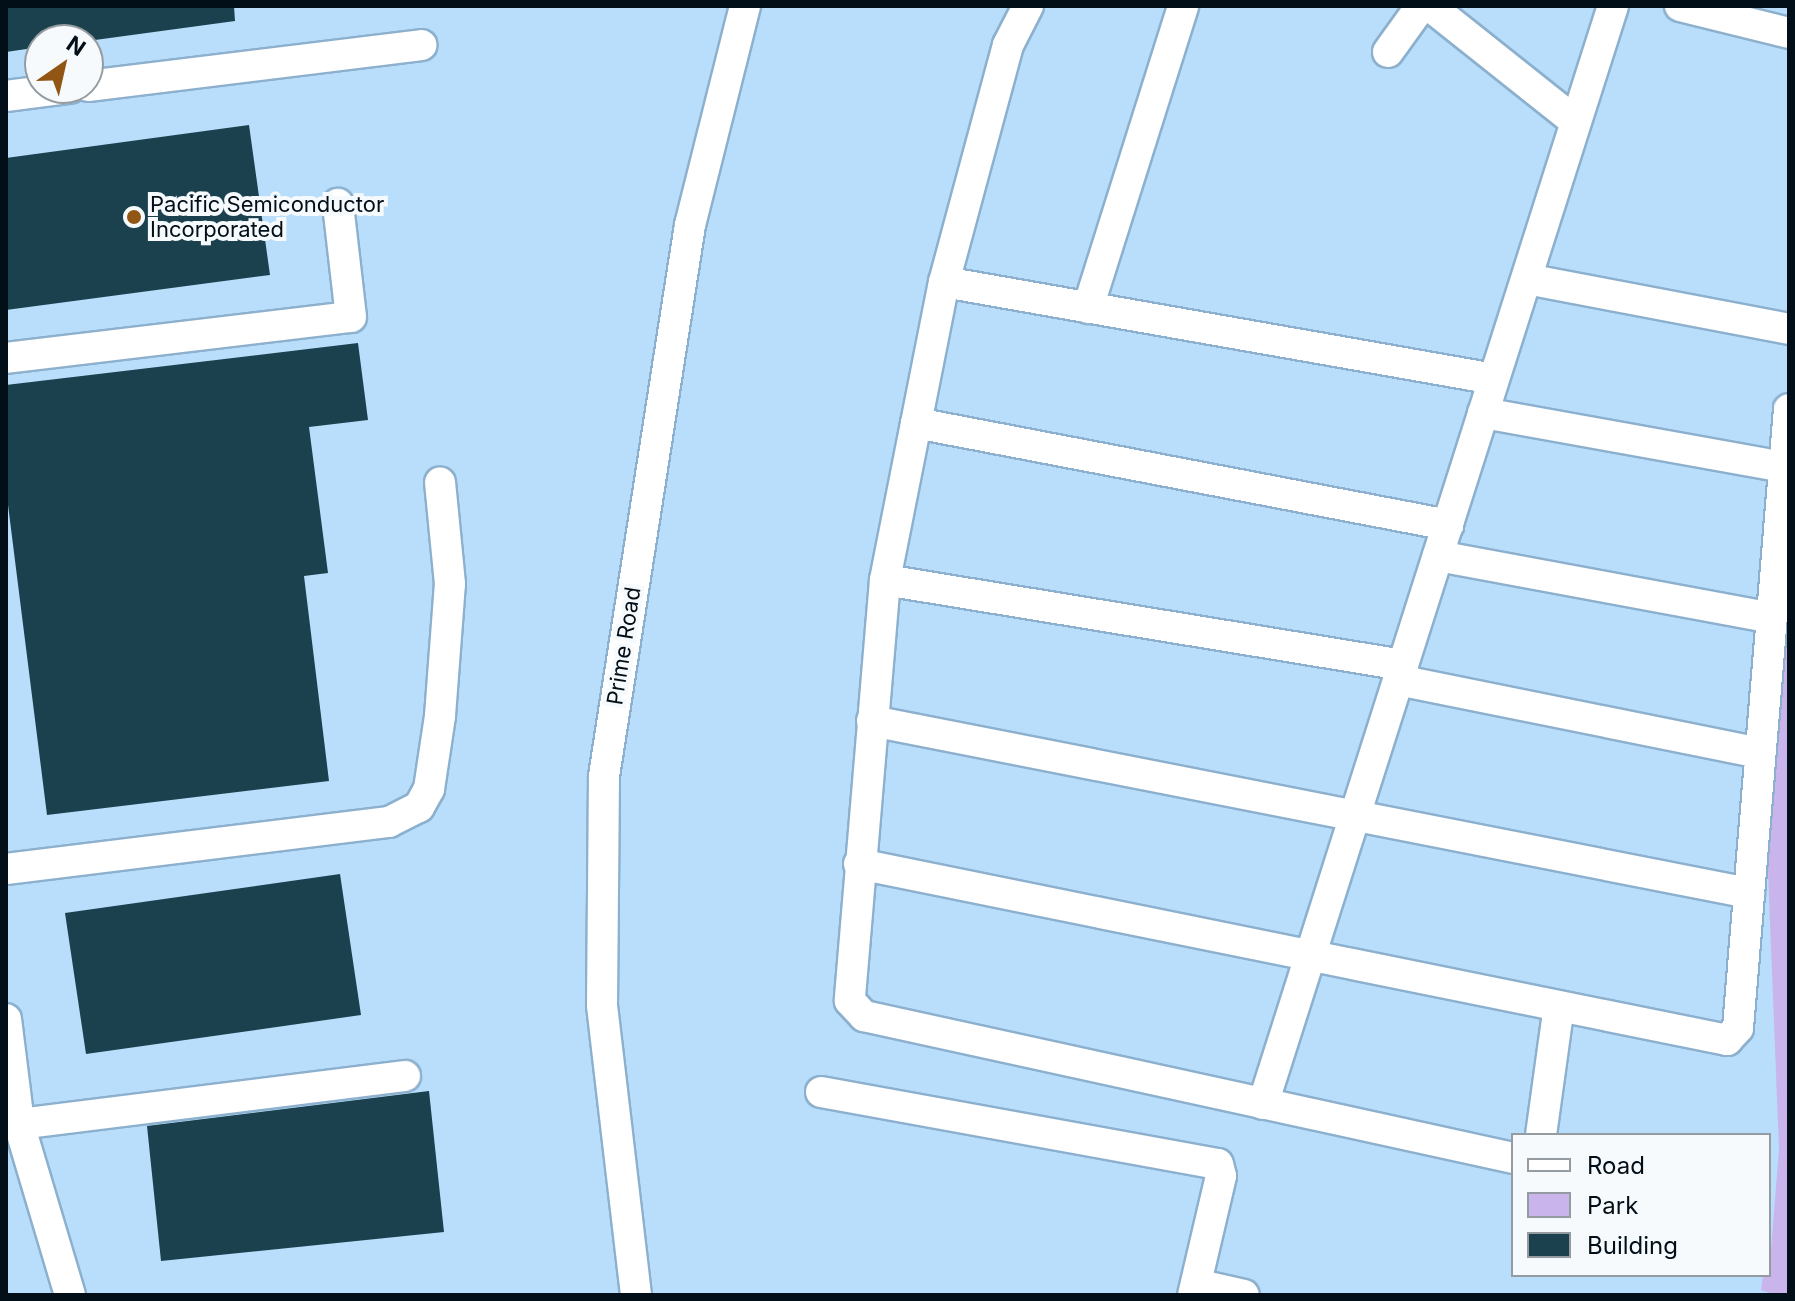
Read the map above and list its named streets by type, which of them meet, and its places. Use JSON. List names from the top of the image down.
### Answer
{
  "streets": {
    "street": ["Prime Road"]
  },
  "places": ["Pacific Semiconductor Incorporated"],
  "legend": ["Road", "Park", "Building"],
  "north": "top right"
}
